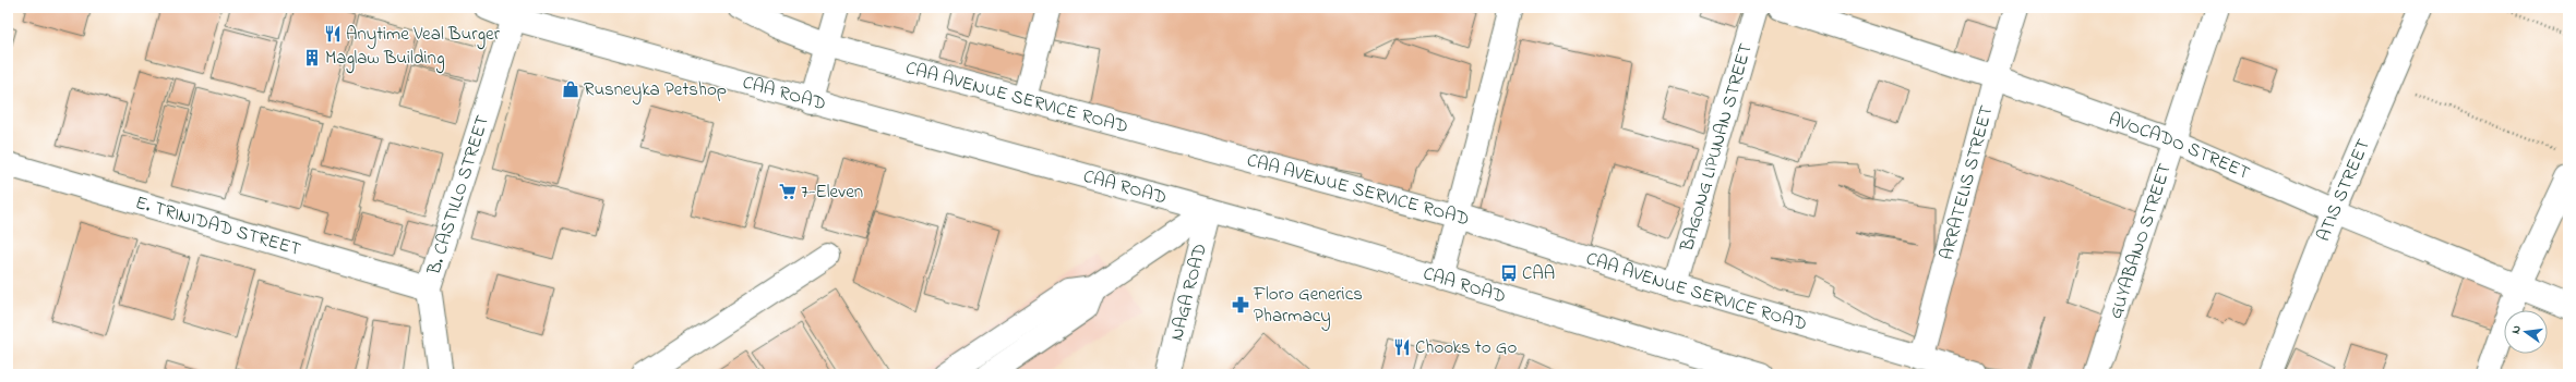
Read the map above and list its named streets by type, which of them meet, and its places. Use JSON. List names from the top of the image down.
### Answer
{
  "streets": {
    "street": [
      "CAA ROAD",
      "CAA AVENUE SERVICE ROAD",
      "AVOCADO STREET",
      "BAGONG LIPUNAN STREET",
      "ARRATELIS STREET",
      "ATIS STREET",
      "B. CASTILLO STREET",
      "E. TRINIDAD STREET",
      "GUYABANO STREET",
      "NAGA ROAD"
    ]
  },
  "crossings": [
    ["CAA ROAD", "B. CASTILLO STREET"],
    ["CAA ROAD", "NAGA ROAD"],
    ["CAA AVENUE SERVICE ROAD", "BAGONG LIPUNAN STREET"],
    ["CAA AVENUE SERVICE ROAD", "ARRATELIS STREET"],
    ["AVOCADO STREET", "ARRATELIS STREET"],
    ["AVOCADO STREET", "ATIS STREET"],
    ["AVOCADO STREET", "GUYABANO STREET"],
    ["B. CASTILLO STREET", "E. TRINIDAD STREET"]
  ],
  "places": {
    "restaurant": ["Anytime Veal Burger", "Chooks to Go"],
    "building": ["Maglaw Building"],
    "shop": ["Rusneyka Petshop"],
    "supermarket": ["7-Eleven"],
    "bus stop": ["CAA"],
    "pharmacy": ["Floro Generics Pharmacy"]
  },
  "north": "left"
}
